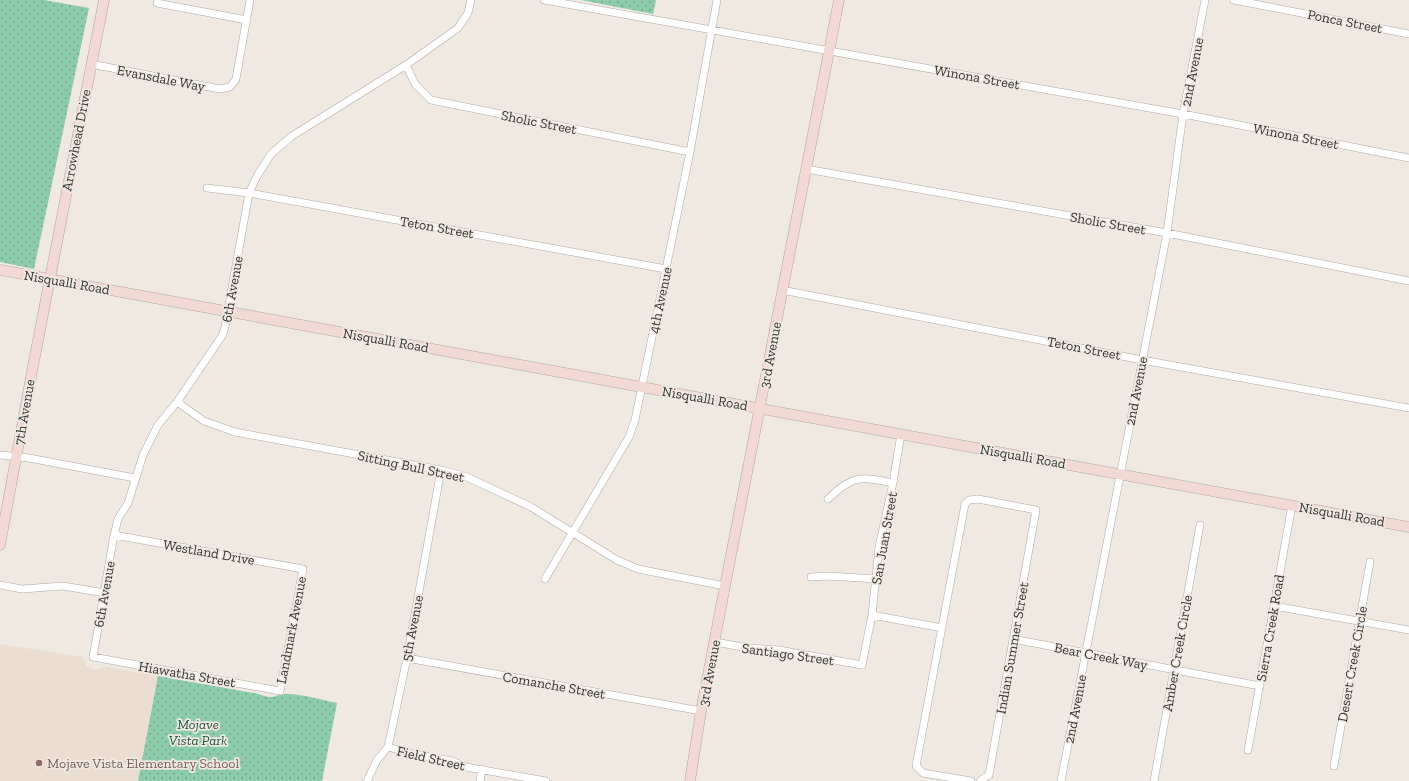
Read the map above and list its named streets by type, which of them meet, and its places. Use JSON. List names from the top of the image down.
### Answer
{
  "streets": {
    "main road": [
      "Arrowhead Drive",
      "Nisqualli Road",
      "3rd Avenue",
      "7th Avenue"
    ],
    "street": [
      "Ponca Street",
      "2nd Avenue",
      "Winona Street",
      "Evansdale Way",
      "Sholic Street",
      "Teton Street",
      "6th Avenue",
      "4th Avenue",
      "Sitting Bull Street",
      "San Juan Street",
      "Westland Drive",
      "5th Avenue",
      "Sierra Creek Road",
      "Landmark Avenue",
      "Indian Summer Street",
      "Amber Creek Circle",
      "Santiago Street",
      "Bear Creek Way",
      "Desert Creek Circle",
      "Hiawatha Street",
      "Comanche Street",
      "Field Street"
    ]
  },
  "crossings": [
    ["2nd Avenue", "Winona Street"],
    ["2nd Avenue", "Sholic Street"],
    ["2nd Avenue", "Teton Street"],
    ["2nd Avenue", "Nisqualli Road"],
    ["2nd Avenue", "Bear Creek Way"],
    ["Winona Street", "4th Avenue"],
    ["Winona Street", "3rd Avenue"],
    ["Evansdale Way", "Arrowhead Drive"],
    ["Sholic Street", "6th Avenue"],
    ["Sholic Street", "4th Avenue"],
    ["Sholic Street", "3rd Avenue"],
    ["Arrowhead Drive", "Nisqualli Road"],
    ["Arrowhead Drive", "7th Avenue"],
    ["Teton Street", "6th Avenue"],
    ["Teton Street", "4th Avenue"],
    ["Teton Street", "3rd Avenue"],
    ["Nisqualli Road", "6th Avenue"],
    ["Nisqualli Road", "4th Avenue"],
    ["Nisqualli Road", "3rd Avenue"],
    ["Nisqualli Road", "7th Avenue"],
    ["Nisqualli Road", "San Juan Street"],
    ["Nisqualli Road", "Sierra Creek Road"],
    ["6th Avenue", "Sitting Bull Street"],
    ["6th Avenue", "Westland Drive"],
    ["6th Avenue", "Hiawatha Street"],
    ["4th Avenue", "Sitting Bull Street"],
    ["3rd Avenue", "Sitting Bull Street"],
    ["3rd Avenue", "Santiago Street"],
    ["3rd Avenue", "Comanche Street"],
    ["Sitting Bull Street", "5th Avenue"],
    ["San Juan Street", "Santiago Street"],
    ["Westland Drive", "Landmark Avenue"],
    ["5th Avenue", "Comanche Street"],
    ["5th Avenue", "Field Street"],
    ["Sierra Creek Road", "Bear Creek Way"],
    ["Landmark Avenue", "Hiawatha Street"],
    ["Indian Summer Street", "Bear Creek Way"],
    ["Amber Creek Circle", "Bear Creek Way"]
  ],
  "parks": ["Mojave Vista Park"],
  "places": ["Mojave Vista Elementary School"]
}
